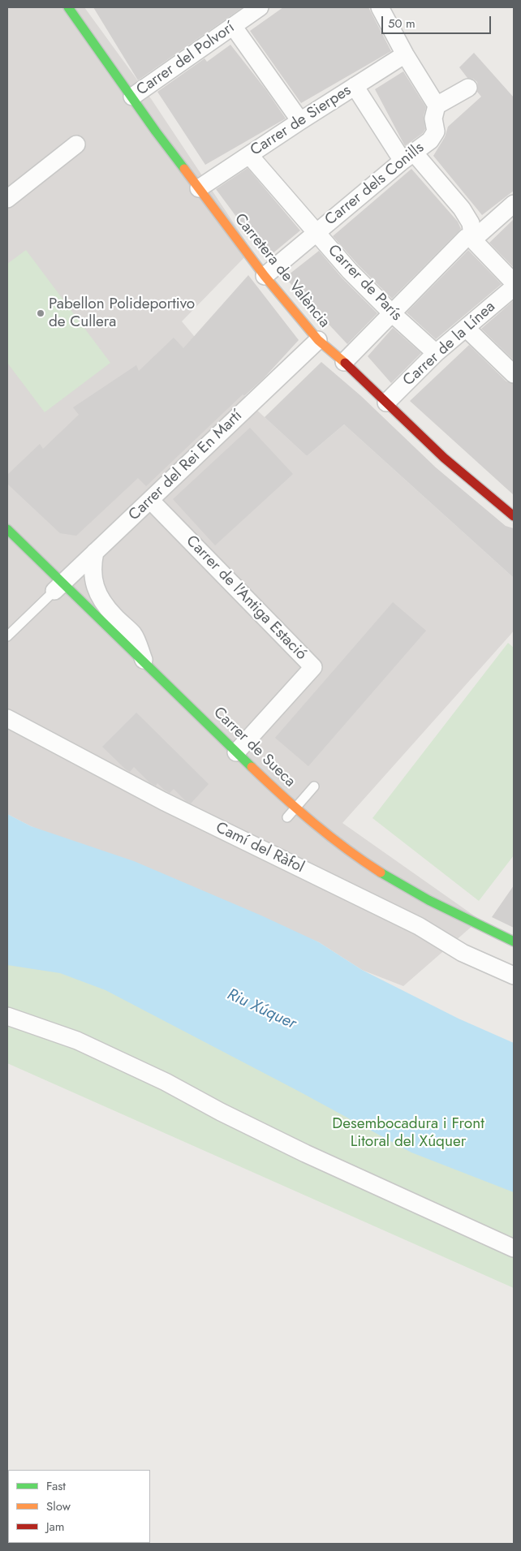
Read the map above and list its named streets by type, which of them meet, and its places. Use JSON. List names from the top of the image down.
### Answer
{
  "streets": {
    "street": [
      "Carrer del Polvorí",
      "Carrer de Sierpes",
      "Carrer dels Conills",
      "Carretera de València",
      "Carrer de París",
      "Carrer de la Línea",
      "Carrer del Rei En Martí",
      "Carrer de l'Antiga Estació",
      "Carrer de Sueca",
      "Camí del Ràfol"
    ]
  },
  "crossings": [
    ["Carrer del Polvorí", "Carretera de València"],
    ["Carrer de Sierpes", "Carretera de València"],
    ["Carrer de Sierpes", "Carrer de París"],
    ["Carrer dels Conills", "Carretera de València"],
    ["Carrer dels Conills", "Carrer de París"],
    ["Carretera de València", "Carrer de la Línea"],
    ["Carretera de València", "Carrer del Rei En Martí"],
    ["Carrer de París", "Carrer de la Línea"],
    ["Carrer del Rei En Martí", "Carrer de l'Antiga Estació"],
    ["Carrer del Rei En Martí", "Carrer de Sueca"],
    ["Carrer de l'Antiga Estació", "Carrer de Sueca"]
  ],
  "water": ["Riu Xúquer"],
  "parks": ["Desembocadura i Front Litoral del Xúquer"],
  "places": ["Pabellon Polideportivo de Cullera"],
  "legend": ["Fast", "Slow", "Jam"],
  "scale_bar": "50 m"
}
